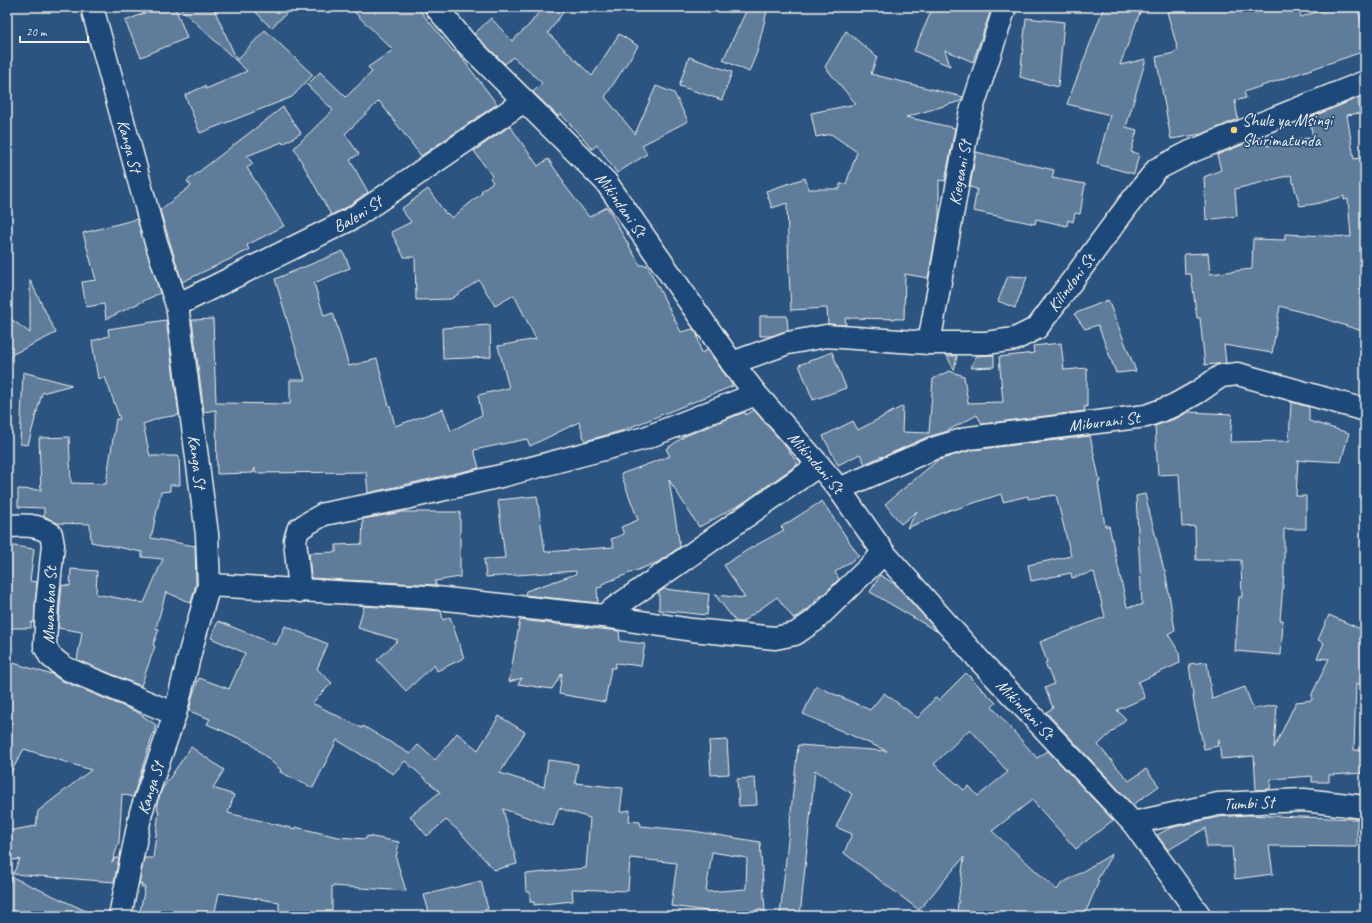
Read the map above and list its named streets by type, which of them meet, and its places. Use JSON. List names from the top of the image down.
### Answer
{
  "streets": {
    "street": [
      "Kanga St",
      "Kiegeani St",
      "Mikindani St",
      "Baleni St",
      "Kilindoni St",
      "Miburani St",
      "Mwambao St",
      "Tumbi St"
    ]
  },
  "crossings": [
    ["Kanga St", "Baleni St"],
    ["Kanga St", "Mwambao St"],
    ["Kiegeani St", "Kilindoni St"],
    ["Mikindani St", "Baleni St"],
    ["Mikindani St", "Kilindoni St"],
    ["Mikindani St", "Miburani St"],
    ["Mikindani St", "Tumbi St"]
  ],
  "places": ["Shule ya Msingi Shirimatunda"],
  "scale_bar": "20 m"
}
